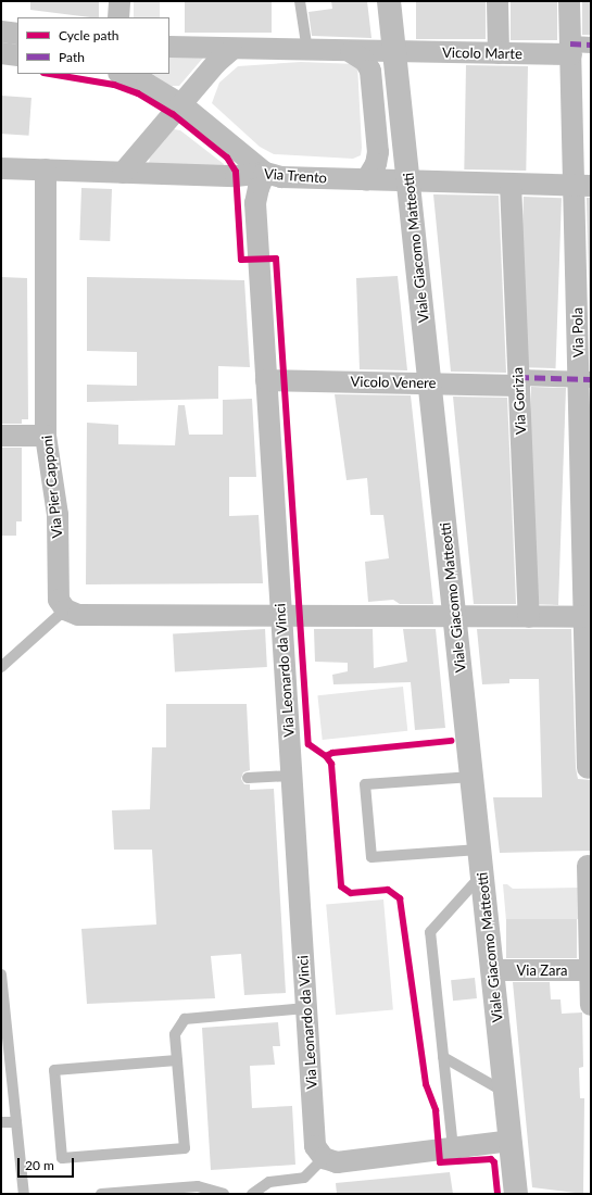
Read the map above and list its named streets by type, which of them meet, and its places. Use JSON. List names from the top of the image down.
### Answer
{
  "streets": {
    "street": [
      "Vicolo Marte",
      "Via Trento",
      "Viale Giacomo Matteotti",
      "Via Pola",
      "Vicolo Venere",
      "Via Gorizia",
      "Via Pier Capponi",
      "Via Leonardo da Vinci",
      "Via Zara"
    ]
  },
  "crossings": [
    ["Vicolo Marte", "Viale Giacomo Matteotti"],
    ["Vicolo Marte", "Via Pola"],
    ["Via Trento", "Viale Giacomo Matteotti"],
    ["Via Trento", "Via Pola"],
    ["Via Trento", "Via Gorizia"],
    ["Via Trento", "Via Pier Capponi"],
    ["Via Trento", "Via Leonardo da Vinci"],
    ["Viale Giacomo Matteotti", "Vicolo Venere"],
    ["Viale Giacomo Matteotti", "Via Zara"],
    ["Via Pola", "Vicolo Venere"],
    ["Vicolo Venere", "Via Gorizia"],
    ["Vicolo Venere", "Via Leonardo da Vinci"]
  ],
  "legend": ["Cycle path", "Path"],
  "scale_bar": "20 m"
}
